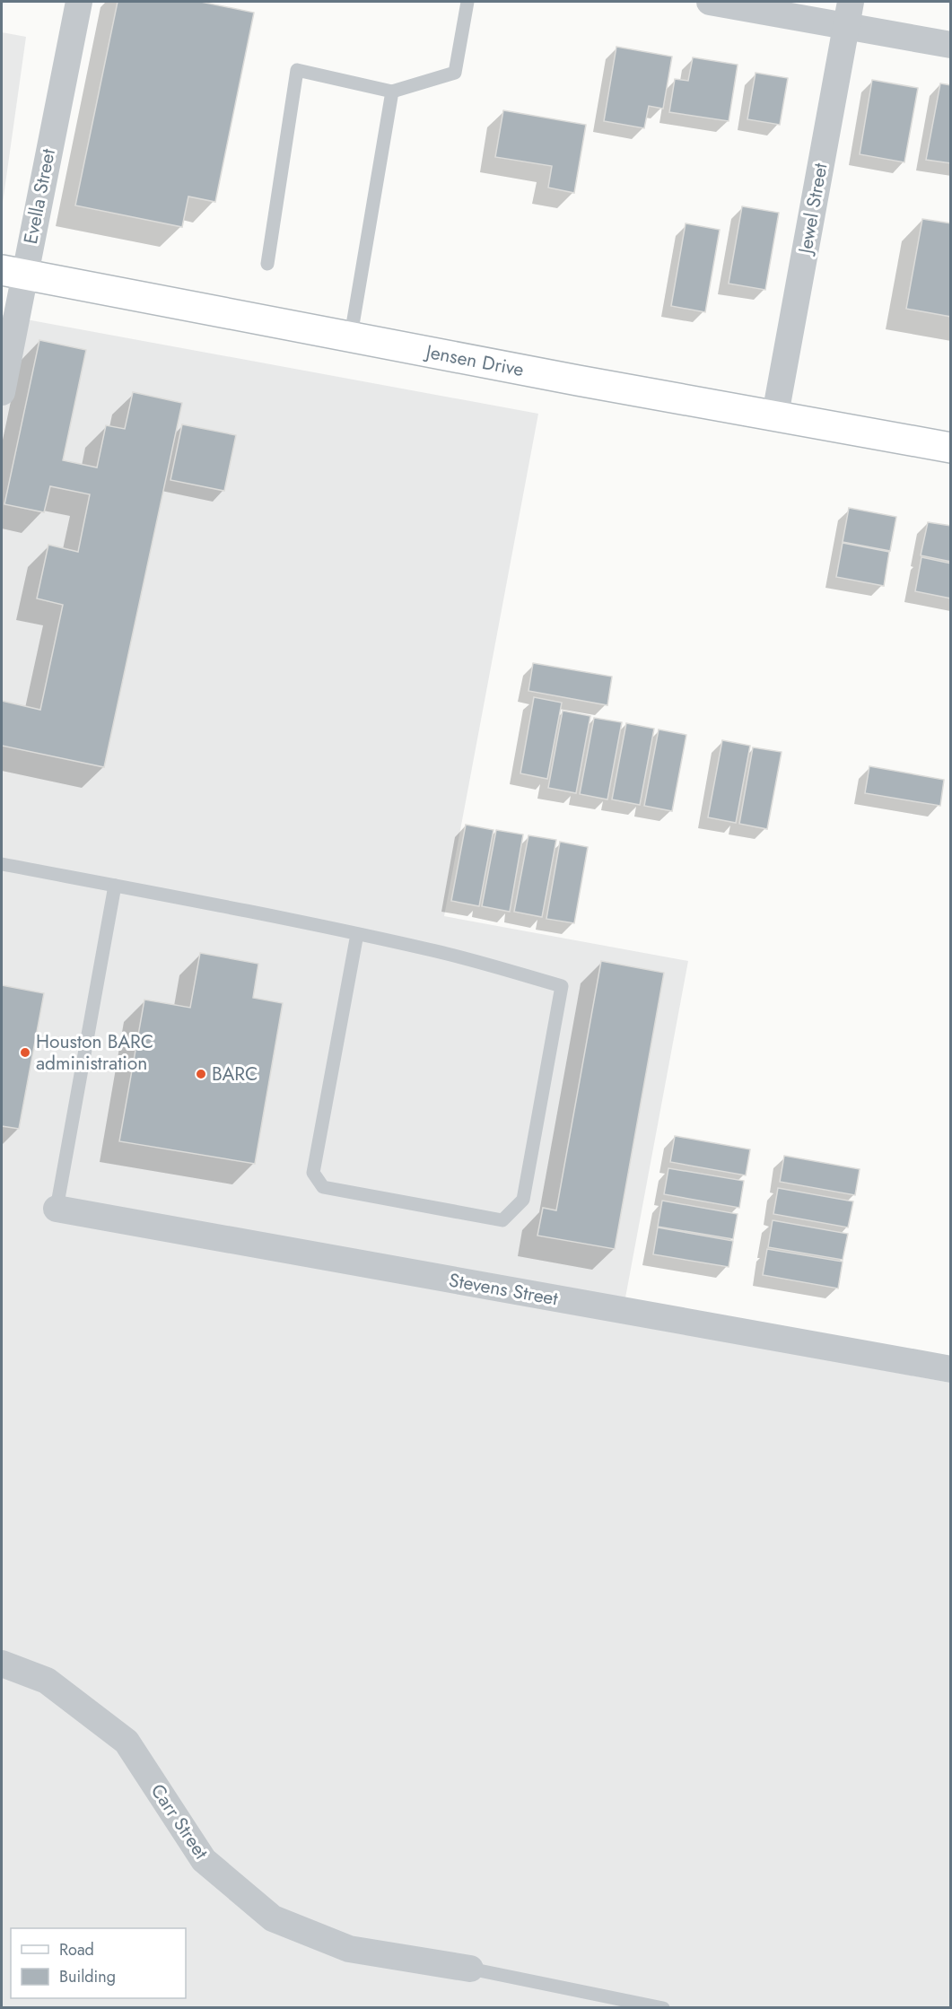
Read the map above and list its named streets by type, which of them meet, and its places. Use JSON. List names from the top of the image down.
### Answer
{
  "streets": {
    "main road": ["Jensen Drive"],
    "street": [
      "Evella Street",
      "Jewel Street",
      "Stevens Street",
      "Carr Street"
    ]
  },
  "crossings": [
    ["Evella Street", "Jensen Drive"],
    ["Jewel Street", "Jensen Drive"]
  ],
  "places": ["Houston BARC administration", "BARC"],
  "legend": ["Road", "Building"]
}
